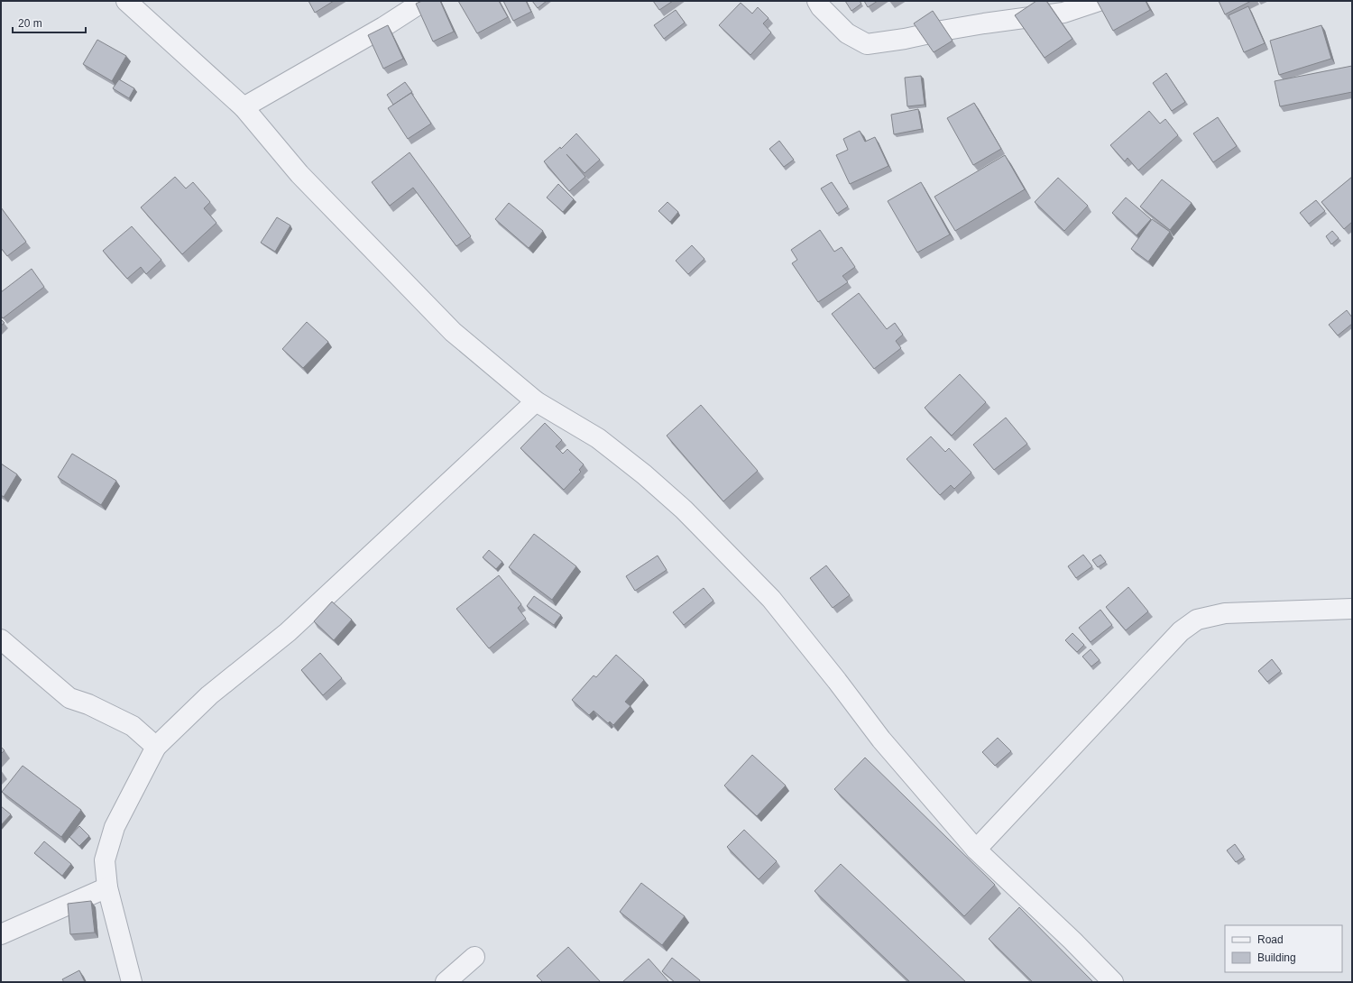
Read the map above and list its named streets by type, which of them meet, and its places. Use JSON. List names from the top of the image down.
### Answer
{
  "legend": ["Road", "Building"],
  "scale_bar": "20 m"
}
